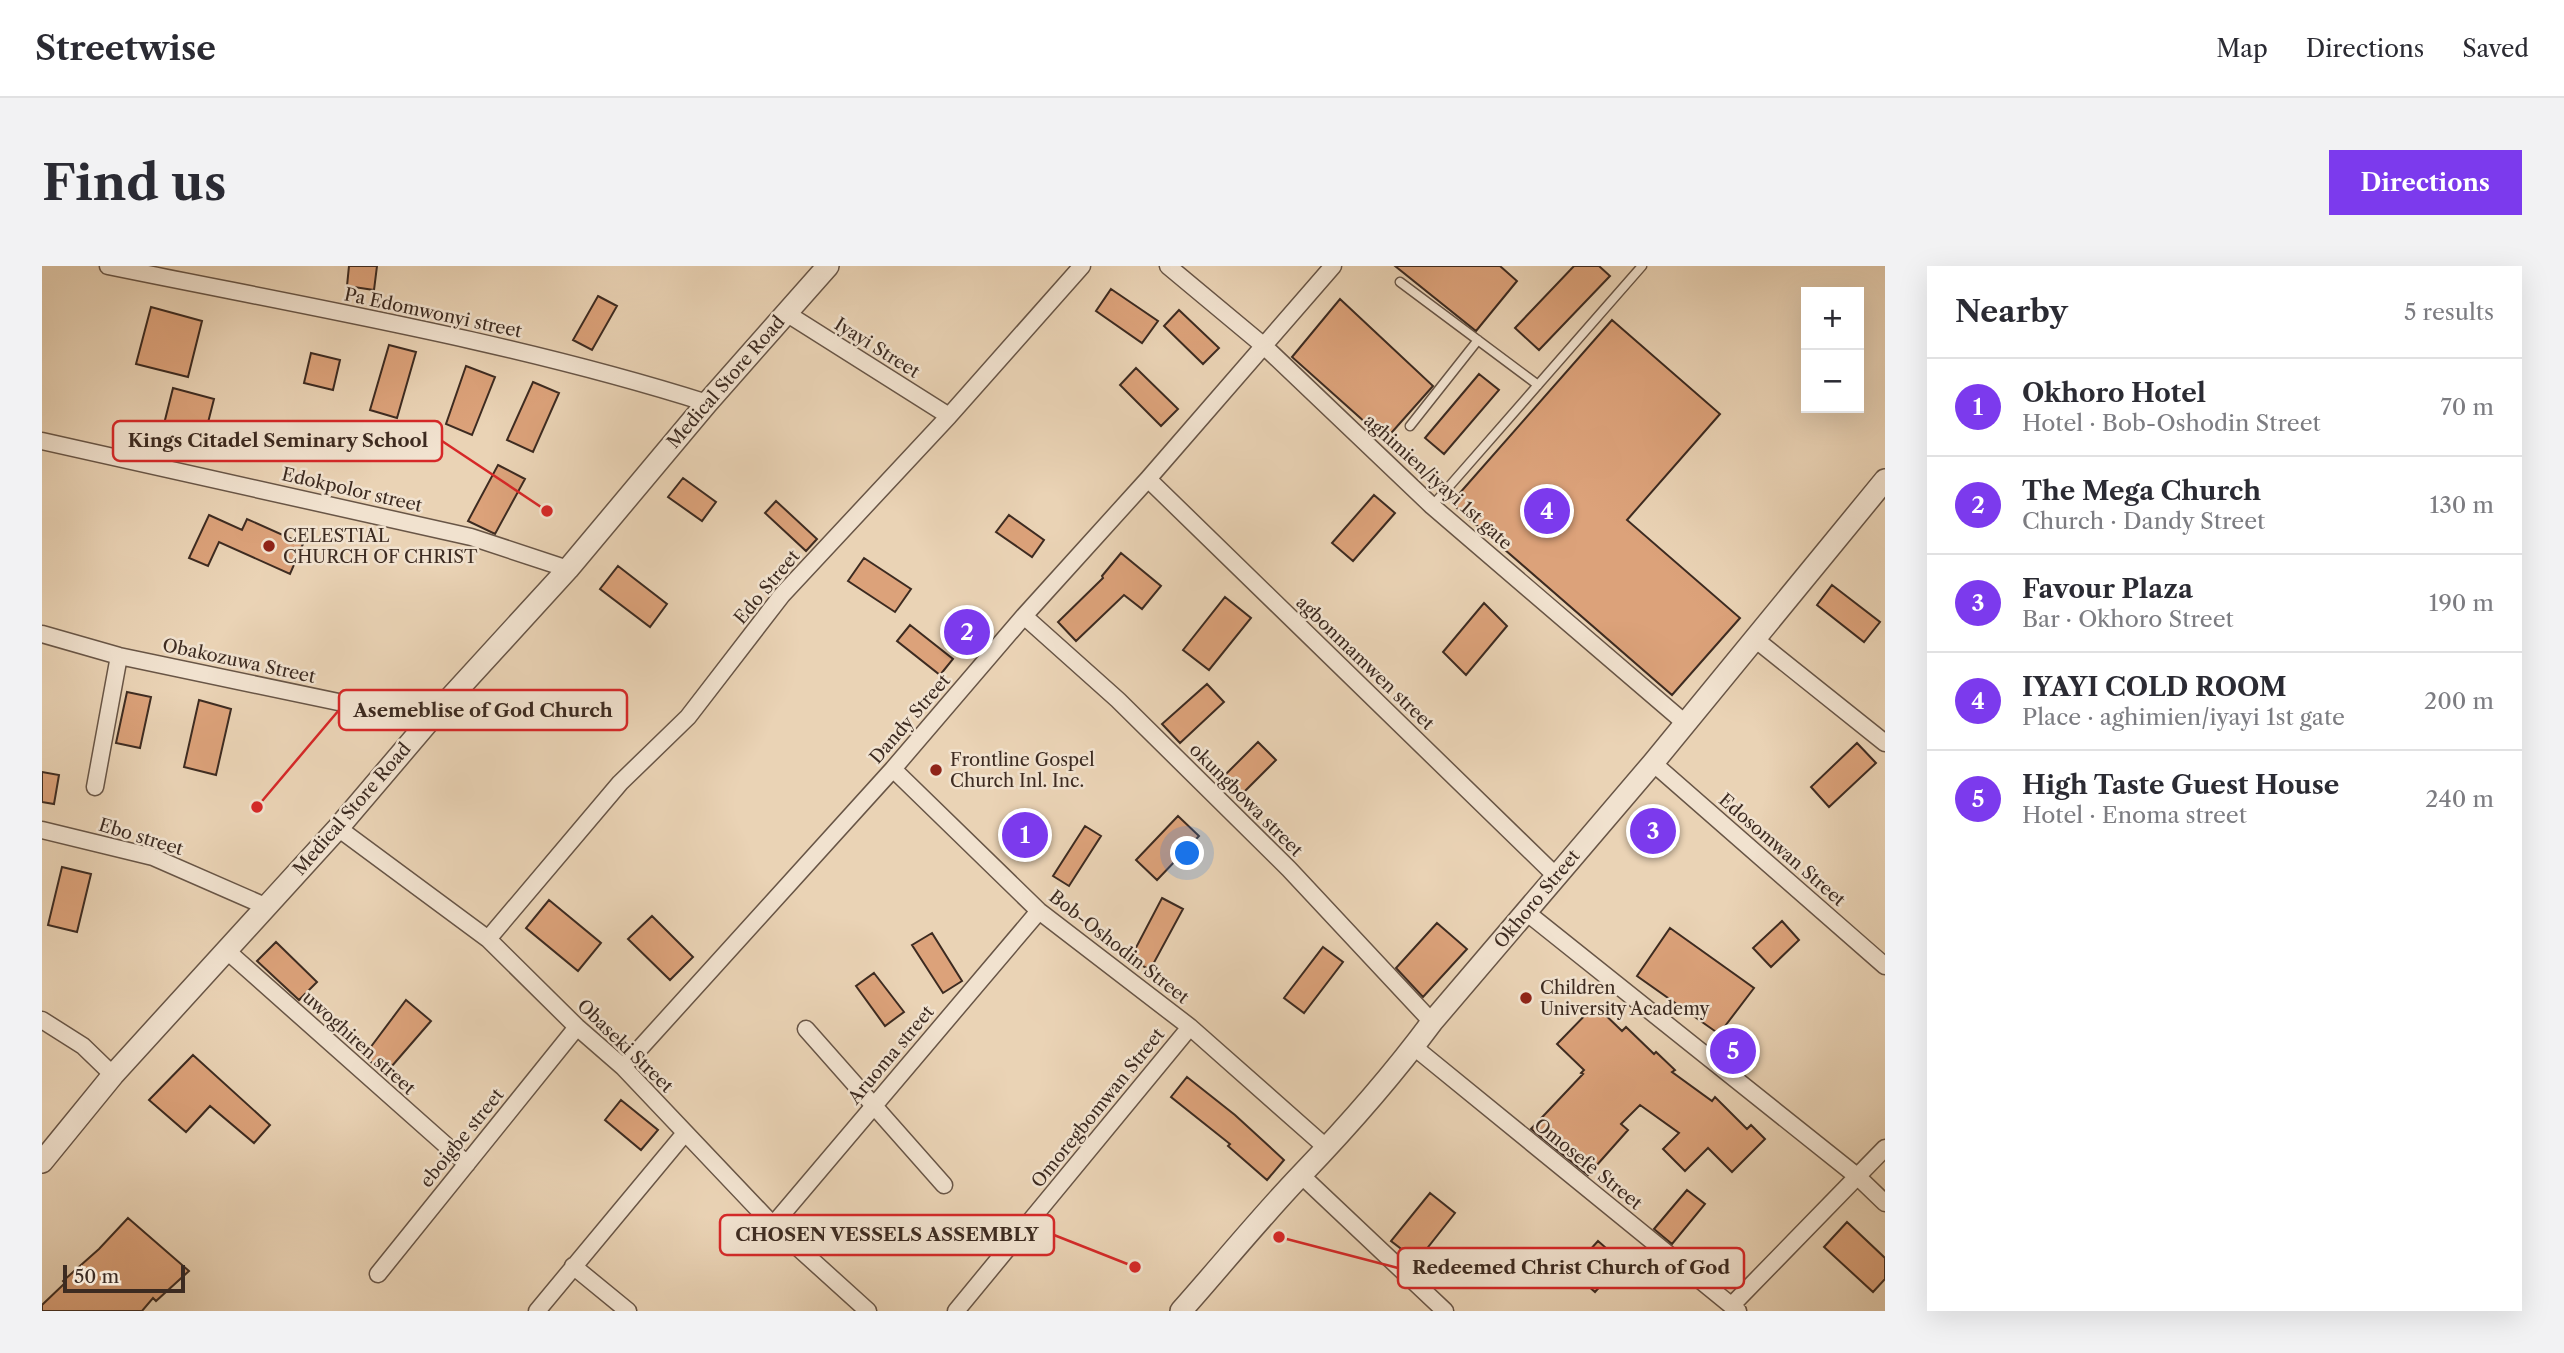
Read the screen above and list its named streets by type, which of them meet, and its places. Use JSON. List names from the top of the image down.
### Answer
{
  "streets": {
    "street": [
      "Pa Edomwonyi street",
      "Iyayi Street",
      "Medical Store Road",
      "aghimien/iyayi 1st gate",
      "Edokpolor street",
      "Edo Street",
      "Obakozuwa Street",
      "agbonmamwen street",
      "Dandy Street",
      "okungbowa street",
      "Ebo street",
      "Edosomwan Street",
      "Okhoro Street",
      "Bob-Oshodin Street",
      "uwoghiren street",
      "Obaseki Street",
      "Aruoma street",
      "Omoregbomwan Street",
      "eboigbe street",
      "Omosefe Street"
    ]
  },
  "crossings": [
    ["Pa Edomwonyi street", "Medical Store Road"],
    ["Iyayi Street", "Medical Store Road"],
    ["Iyayi Street", "Edo Street"],
    ["Medical Store Road", "Edokpolor street"],
    ["Medical Store Road", "Obakozuwa Street"],
    ["Medical Store Road", "Ebo street"],
    ["Medical Store Road", "uwoghiren street"],
    ["Medical Store Road", "Obaseki Street"],
    ["aghimien/iyayi 1st gate", "Dandy Street"],
    ["aghimien/iyayi 1st gate", "Okhoro Street"],
    ["Edo Street", "Obaseki Street"],
    ["agbonmamwen street", "Dandy Street"],
    ["agbonmamwen street", "Okhoro Street"],
    ["Dandy Street", "okungbowa street"],
    ["Dandy Street", "Bob-Oshodin Street"],
    ["Dandy Street", "Obaseki Street"],
    ["okungbowa street", "Okhoro Street"],
    ["Edosomwan Street", "Okhoro Street"],
    ["Okhoro Street", "Bob-Oshodin Street"],
    ["Okhoro Street", "Omosefe Street"],
    ["Bob-Oshodin Street", "Aruoma street"],
    ["Bob-Oshodin Street", "Omoregbomwan Street"],
    ["uwoghiren street", "eboigbe street"],
    ["Obaseki Street", "Aruoma street"],
    ["Obaseki Street", "eboigbe street"]
  ],
  "places": [
    "Kings Citadel Seminary School",
    "CELESTIAL CHURCH OF CHRIST",
    "Frontline Gospel Church Inl. Inc.",
    "Asemeblise of God Church",
    "Children University Academy",
    "Redeemed Christ Church of God",
    "CHOSEN VESSELS ASSEMBLY"
  ],
  "scale_bar": "50 m",
  "page": {
    "header": "Streetwise",
    "nav": ["Map", "Directions", "Saved"],
    "buttons": "Directions",
    "title": "Find us",
    "heading": ["Nearby", "5 results"],
    "map_buttons": ["+", "−"],
    "list": [
      {
        "mark": "1",
        "name": "Okhoro Hotel",
        "note": "Hotel · Bob-Oshodin Street",
        "value": "70 m"
      },
      {
        "mark": "2",
        "name": "The Mega Church",
        "note": "Church · Dandy Street",
        "value": "130 m"
      },
      {
        "mark": "3",
        "name": "Favour Plaza",
        "note": "Bar · Okhoro Street",
        "value": "190 m"
      },
      {
        "mark": "4",
        "name": "IYAYI COLD ROOM",
        "note": "Place · aghimien/iyayi 1st gate",
        "value": "200 m"
      },
      {
        "mark": "5",
        "name": "High Taste Guest House",
        "note": "Hotel · Enoma street",
        "value": "240 m"
      }
    ],
    "pins": [
      "4",
      "2",
      "3",
      "1",
      "5"
    ],
    "scale": "50 m"
  }
}
